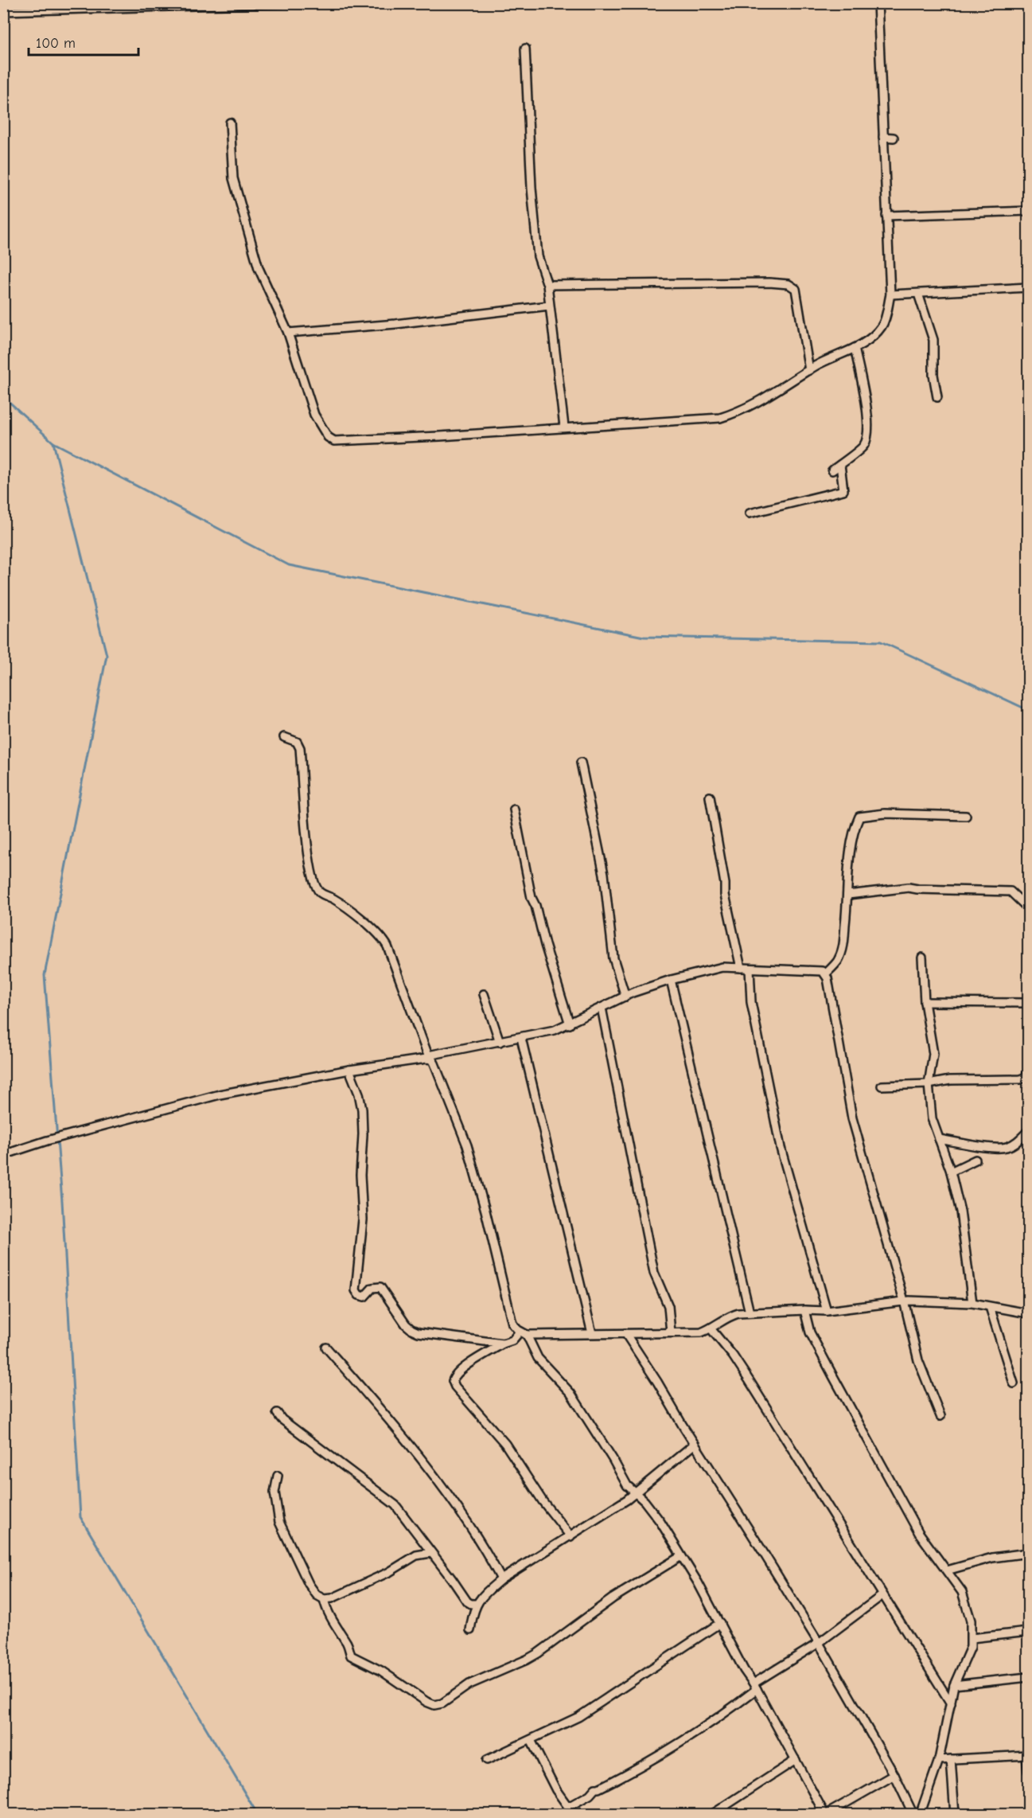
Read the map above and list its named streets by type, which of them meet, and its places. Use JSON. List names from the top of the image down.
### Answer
{
  "scale_bar": "100 m"
}
